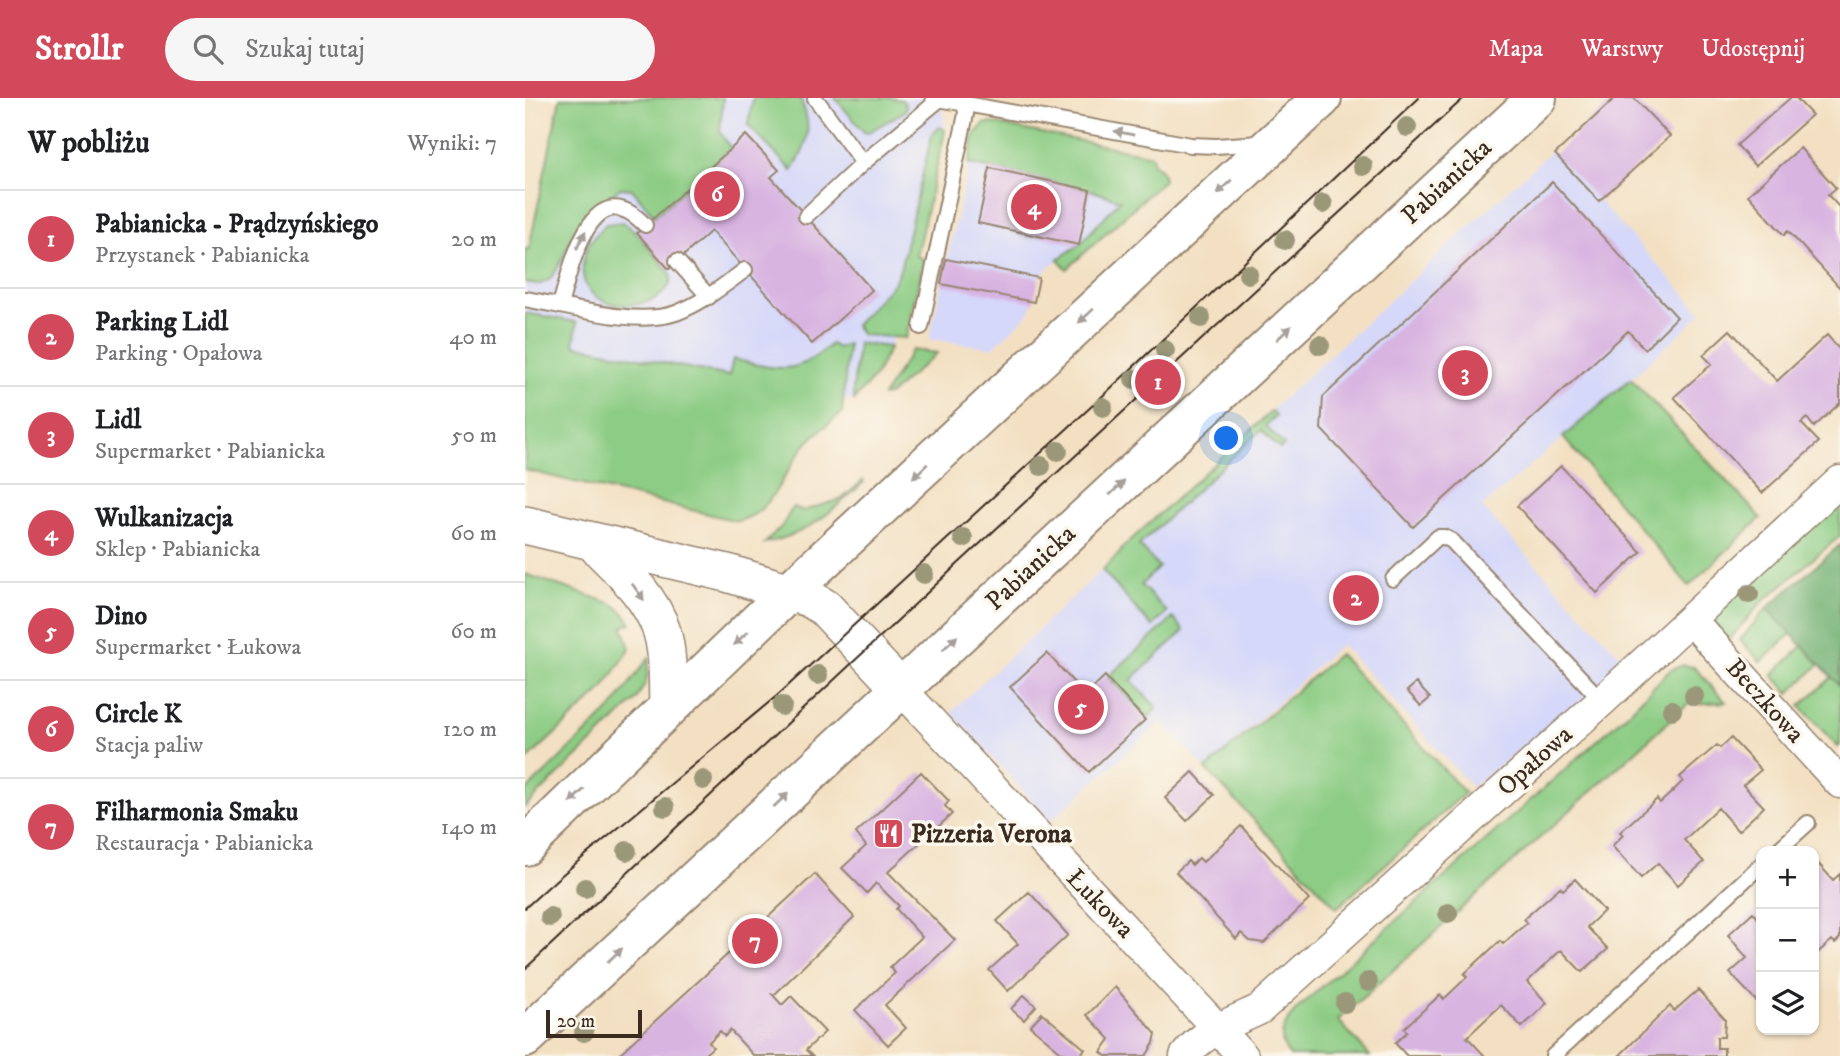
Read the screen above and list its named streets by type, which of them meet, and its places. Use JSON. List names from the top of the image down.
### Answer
{
  "streets": {
    "main road": ["Pabianicka"],
    "street": ["Beczkowa", "Opałowa", "Łukowa"]
  },
  "crossings": [
    ["Pabianicka", "Łukowa"],
    ["Beczkowa", "Opałowa"],
    ["Opałowa", "Łukowa"]
  ],
  "places": {
    "restaurant": ["Pizzeria Verona"]
  },
  "scale_bar": "20 m",
  "page": {
    "header": "Strollr",
    "search": "Szukaj tutaj",
    "nav": ["Mapa", "Warstwy", "Udostępnij"],
    "heading": ["W pobliżu", "Wyniki: 7"],
    "pins": [
      "6",
      "4",
      "3",
      "1",
      "2",
      "5",
      "7"
    ],
    "list": [
      {
        "mark": "1",
        "name": "Pabianicka - Prądzyńskiego",
        "note": "Przystanek · Pabianicka",
        "value": "20 m"
      },
      {
        "mark": "2",
        "name": "Parking Lidl",
        "note": "Parking · Opałowa",
        "value": "40 m"
      },
      {
        "mark": "3",
        "name": "Lidl",
        "note": "Supermarket · Pabianicka",
        "value": "50 m"
      },
      {
        "mark": "4",
        "name": "Wulkanizacja",
        "note": "Sklep · Pabianicka",
        "value": "60 m"
      },
      {
        "mark": "5",
        "name": "Dino",
        "note": "Supermarket · Łukowa",
        "value": "60 m"
      },
      {
        "mark": "6",
        "name": "Circle K",
        "note": "Stacja paliw",
        "value": "120 m"
      },
      {
        "mark": "7",
        "name": "Filharmonia Smaku",
        "note": "Restauracja · Pabianicka",
        "value": "140 m"
      }
    ],
    "map_buttons": ["+", "−"],
    "scale": "20 m"
  }
}
